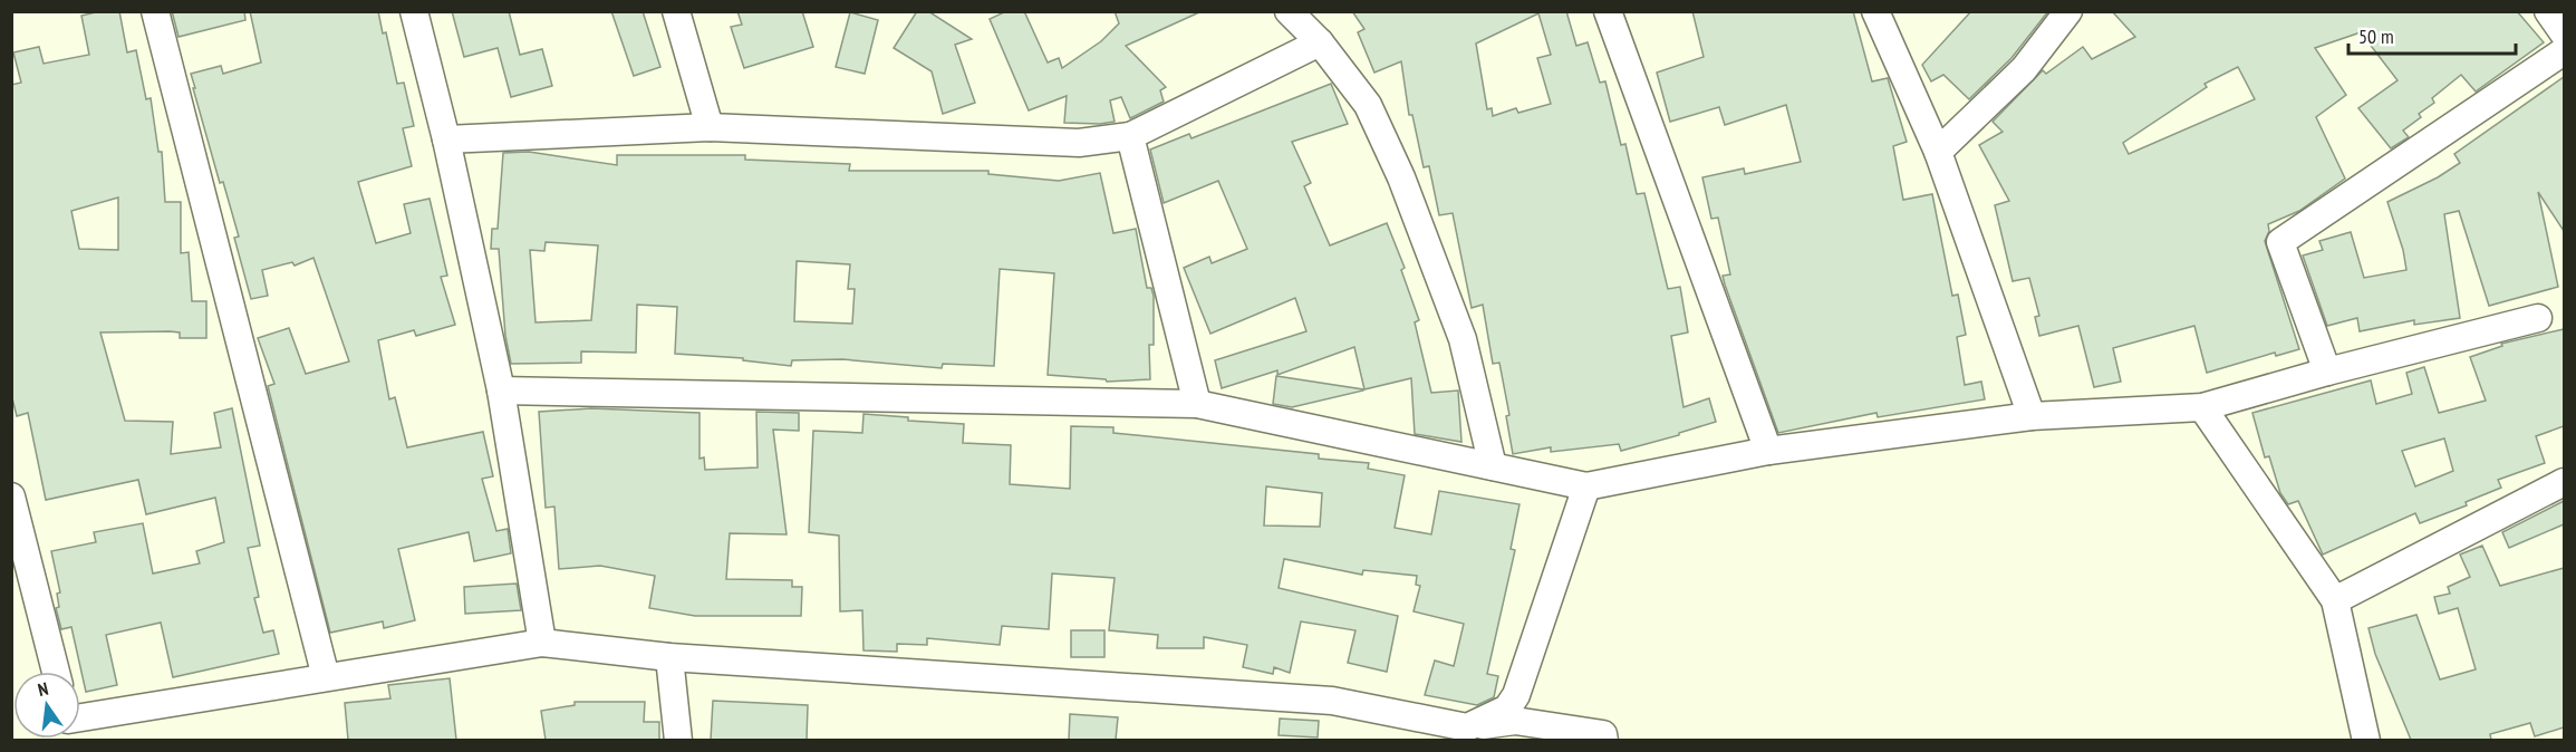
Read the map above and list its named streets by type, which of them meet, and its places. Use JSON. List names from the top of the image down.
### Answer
{
  "scale_bar": "50 m",
  "north": "top"
}
